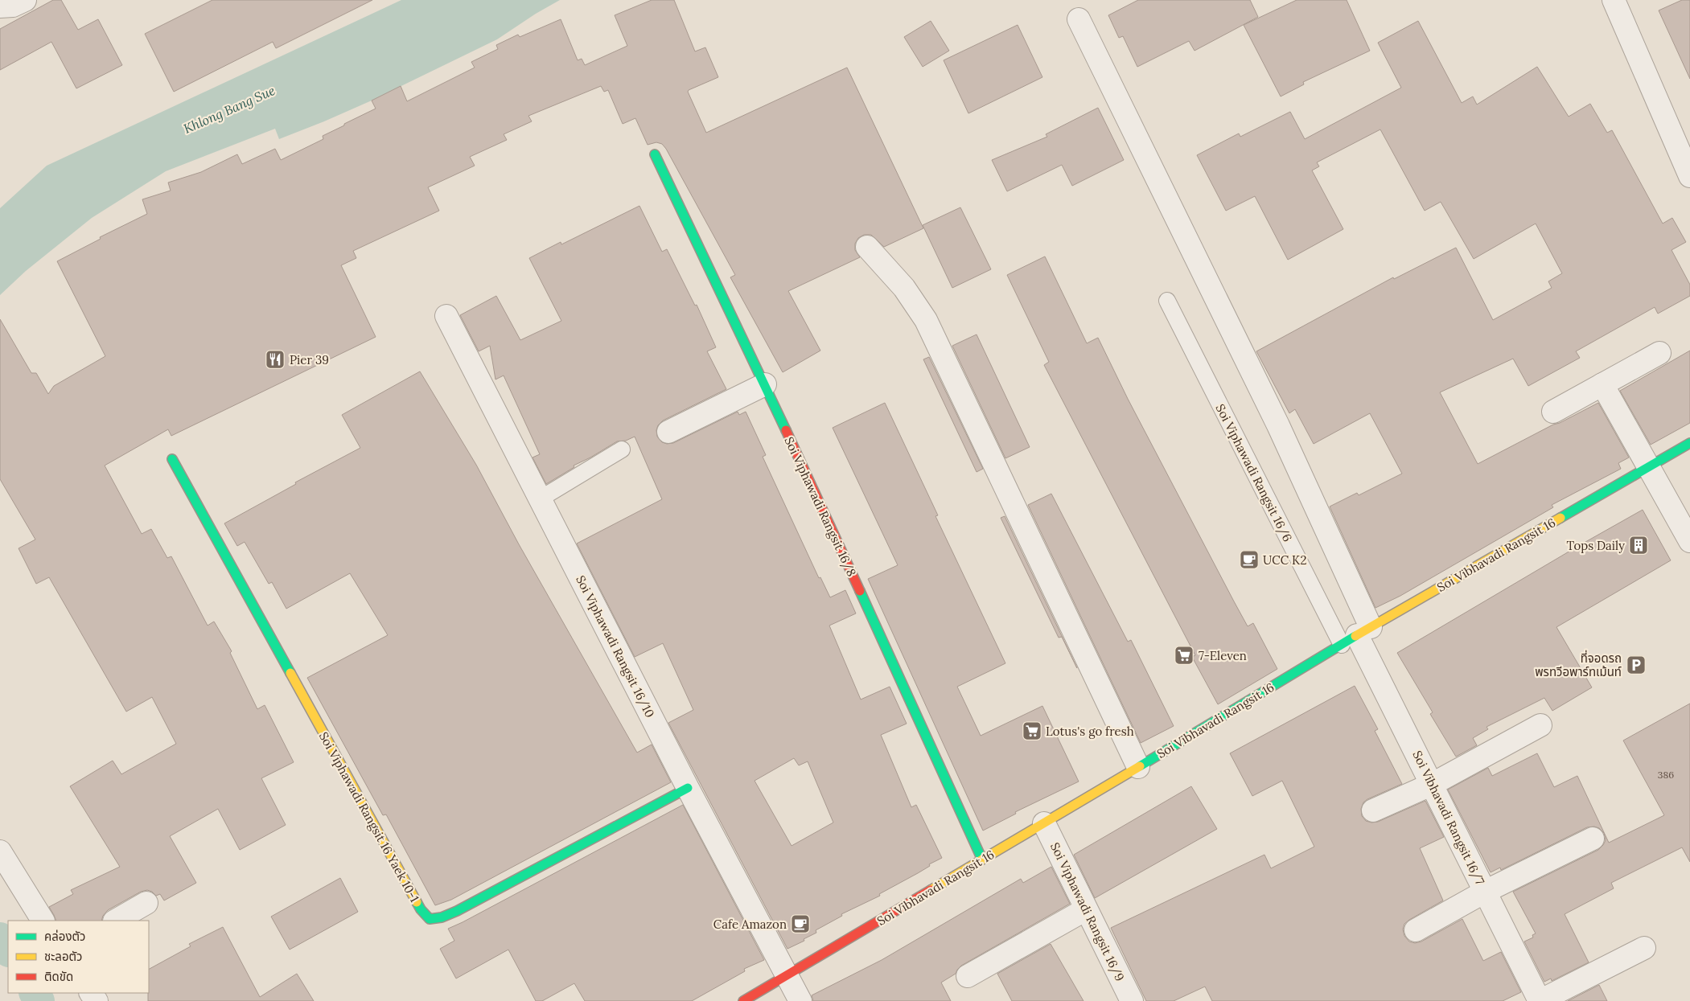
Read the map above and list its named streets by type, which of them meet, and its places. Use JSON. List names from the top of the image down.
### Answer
{
  "streets": {
    "street": [
      "Soi Viphawadi Rangsit 16/8",
      "Soi Vibhavadi Rangsit 16",
      "Soi Viphawadi Rangsit 16/10",
      "Soi Viphawadi Rangsit 16 Yaek 10-1",
      "Soi Vibhavadi Rangsit 16/7",
      "Soi Viphawadi Rangsit 16/9"
    ],
    "lane": ["Soi Viphawadi Rangsit 16/6"]
  },
  "crossings": [
    ["Soi Viphawadi Rangsit 16/6", "Soi Vibhavadi Rangsit 16"],
    ["Soi Viphawadi Rangsit 16/6", "Soi Vibhavadi Rangsit 16/7"],
    ["Soi Viphawadi Rangsit 16/8", "Soi Vibhavadi Rangsit 16"],
    ["Soi Vibhavadi Rangsit 16", "Soi Viphawadi Rangsit 16/10"],
    ["Soi Vibhavadi Rangsit 16", "Soi Vibhavadi Rangsit 16/7"],
    ["Soi Vibhavadi Rangsit 16", "Soi Viphawadi Rangsit 16/9"],
    ["Soi Viphawadi Rangsit 16/10", "Soi Viphawadi Rangsit 16 Yaek 10-1"]
  ],
  "water": ["Khlong Bang Sue"],
  "places": {
    "restaurant": ["Pier 39"],
    "building": ["Tops Daily"],
    "cafe": ["UCC K2", "Cafe Amazon"],
    "supermarket": ["7-Eleven", "Lotus's go fresh"],
    "parking": ["ที่จอดรถ พรทวีอพาร์ทเม้นท์"]
  },
  "house_numbers": ["386"],
  "legend": ["คล่องตัว", "ชะลอตัว", "ติดขัด"]
}
